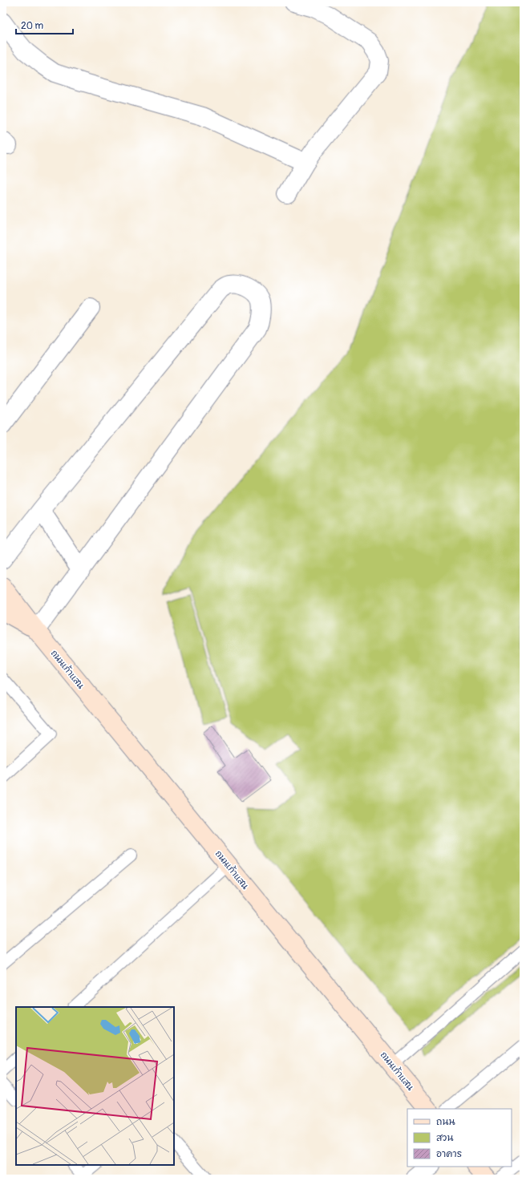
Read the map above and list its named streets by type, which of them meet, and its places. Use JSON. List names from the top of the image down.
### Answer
{
  "streets": {
    "main road": ["ถนนเก้าแสน"]
  },
  "legend": ["ถนน", "สวน", "อาคาร"],
  "scale_bar": "20 m"
}
